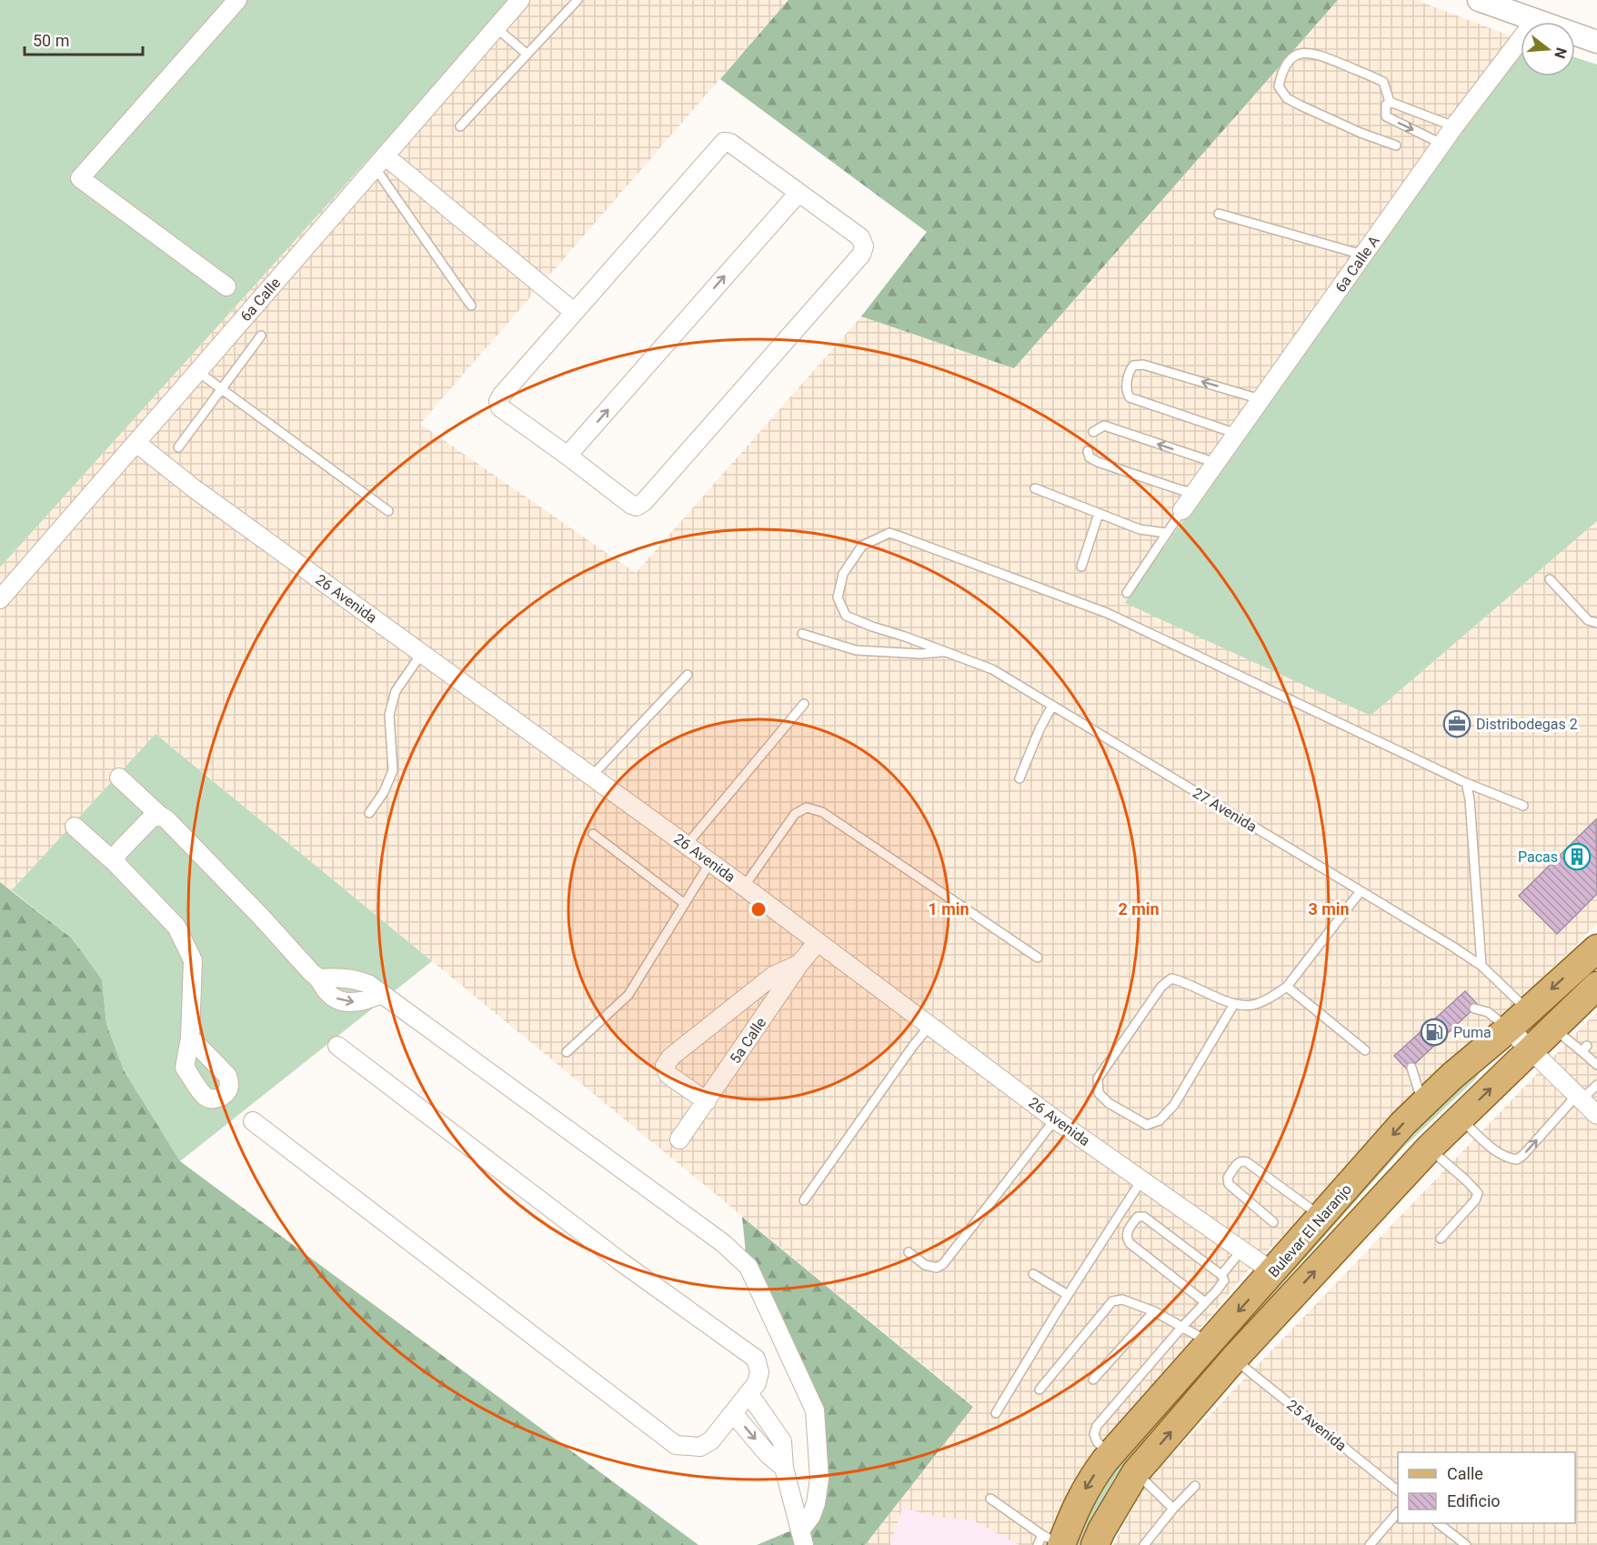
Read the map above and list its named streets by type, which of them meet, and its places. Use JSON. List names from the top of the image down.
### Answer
{
  "streets": {
    "main road": ["Bulevar El Naranjo"],
    "street": [
      "6a Calle A",
      "6a Calle",
      "26 Avenida",
      "27 Avenida",
      "5a Calle"
    ],
    "lane": ["25 Avenida"]
  },
  "crossings": [
    ["6a Calle", "26 Avenida"],
    ["26 Avenida", "5a Calle"],
    ["26 Avenida", "Bulevar El Naranjo"],
    ["27 Avenida", "Bulevar El Naranjo"],
    ["Bulevar El Naranjo", "25 Avenida"]
  ],
  "places": {
    "office": ["Distribodegas 2"],
    "building": ["Pacas"],
    "fuel station": ["Puma"]
  },
  "legend": ["Calle", "Edificio"],
  "scale_bar": "50 m",
  "north": "right",
  "rings": ["1 min", "2 min", "3 min"]
}
